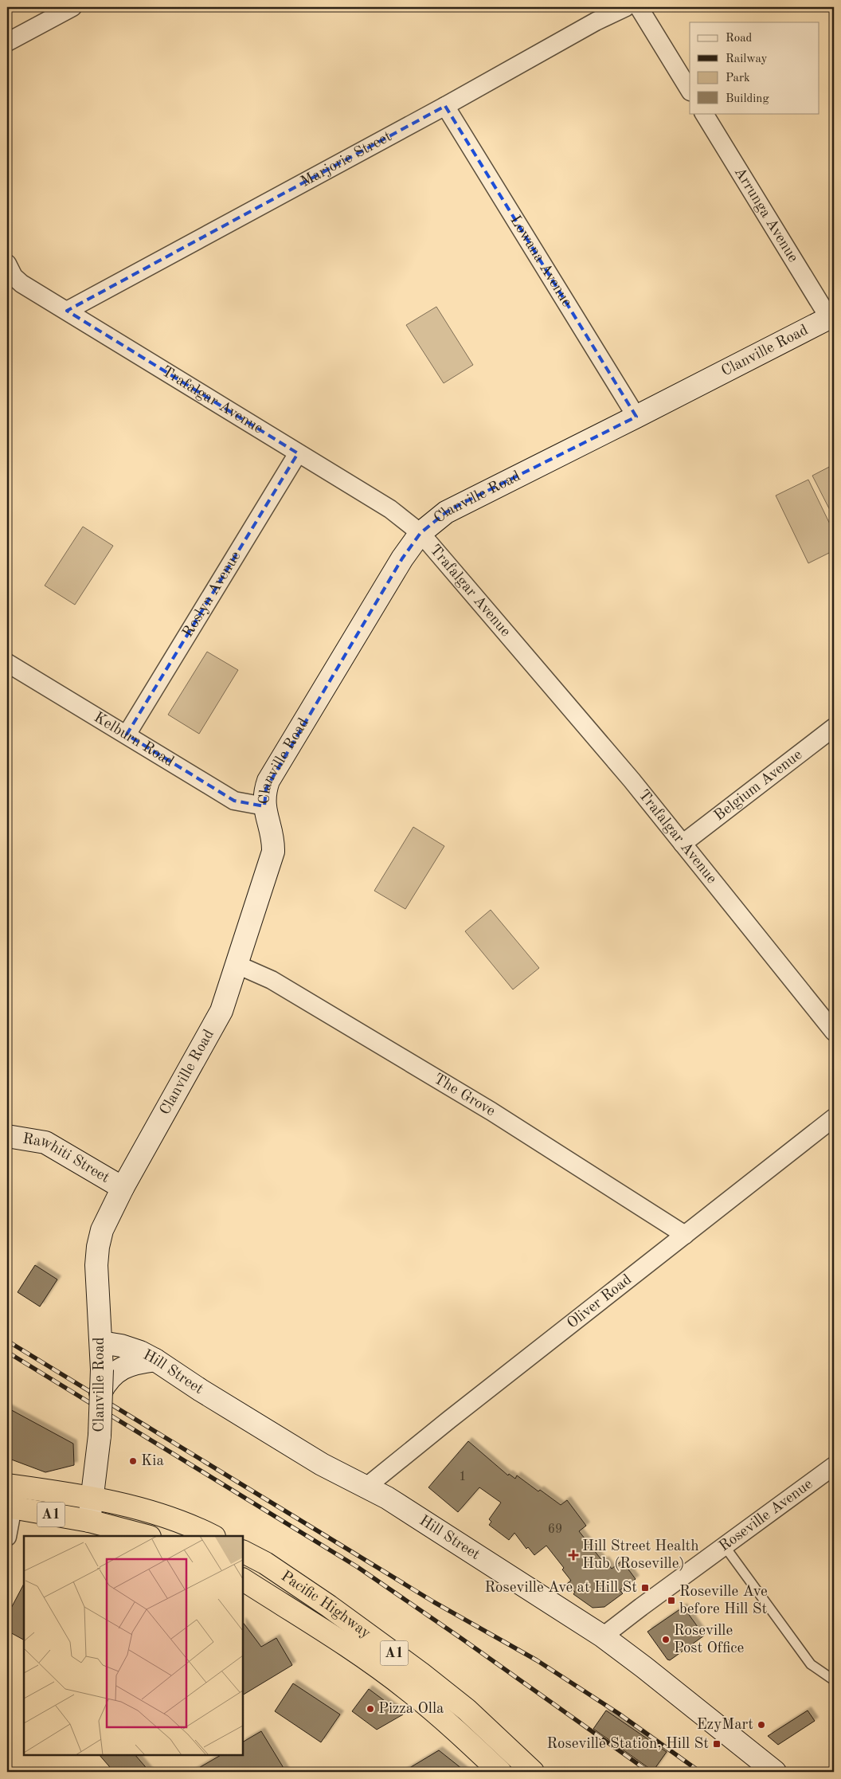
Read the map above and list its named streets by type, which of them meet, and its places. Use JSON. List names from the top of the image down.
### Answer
{
  "streets": {
    "highway": ["A1", "Pacific Highway"],
    "street": [
      "Marjorie Street",
      "Arrunga Avenue",
      "Lowana Avenue",
      "Clanville Road",
      "Trafalgar Avenue",
      "Roslyn Avenue",
      "Kelburn Road",
      "Belgium Avenue",
      "The Grove",
      "Rawhiti Street",
      "Oliver Road",
      "Hill Street",
      "Roseville Avenue"
    ]
  },
  "crossings": [
    ["Marjorie Street", "Lowana Avenue"],
    ["Marjorie Street", "Trafalgar Avenue"],
    ["Arrunga Avenue", "Clanville Road"],
    ["Lowana Avenue", "Clanville Road"],
    ["Clanville Road", "Trafalgar Avenue"],
    ["Clanville Road", "Kelburn Road"],
    ["Clanville Road", "The Grove"],
    ["Clanville Road", "Rawhiti Street"],
    ["Clanville Road", "Hill Street"],
    ["Clanville Road", "A1"],
    ["Trafalgar Avenue", "Roslyn Avenue"],
    ["Trafalgar Avenue", "Belgium Avenue"],
    ["Roslyn Avenue", "Kelburn Road"],
    ["The Grove", "Oliver Road"],
    ["Oliver Road", "Hill Street"],
    ["Hill Street", "Roseville Avenue"]
  ],
  "places": {
    "other": [
      "Kia",
      "Roseville Post Office",
      "Pizza Olla",
      "EzyMart"
    ],
    "health": ["Hill Street Health Hub (Roseville)"],
    "transit": ["Roseville Ave at Hill St", "Roseville Ave before Hill St", "Roseville Station, Hill St"]
  },
  "house_numbers": ["1", "69"],
  "legend": [
    "Road",
    "Railway",
    "Park",
    "Building"
  ]
}
